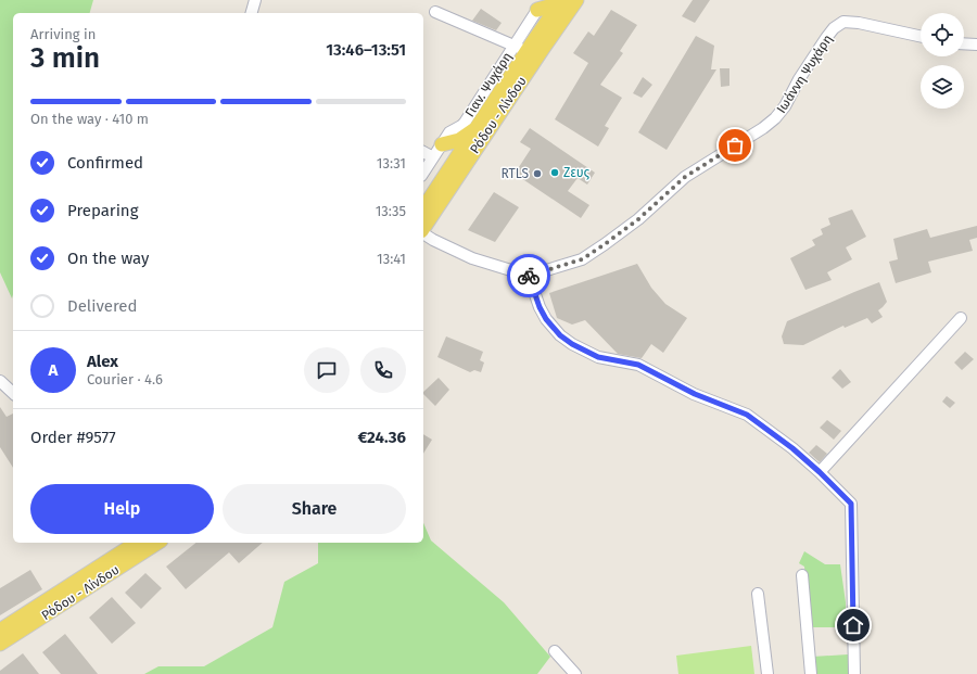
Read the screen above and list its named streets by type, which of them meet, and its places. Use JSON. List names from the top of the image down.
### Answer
{
  "streets": {
    "main road": ["Ρόδου - Λίνδου"],
    "street": ["Ιωάννη Ψυχάρη", "Γιαν. Ψυχάρη"]
  },
  "places": ["Ζευς", "RTLS"],
  "page": {
    "heading": ["3 min", "Arriving in", "13:46–13:51"],
    "panel": [
      "Alex",
      "Courier · 4.6",
      "Order #9577",
      "€24.36"
    ],
    "bar": "On the way · 410 m",
    "list": [
      ["Confirmed", "13:31"],
      ["Preparing", "13:35"],
      ["On the way", "13:41"],
      "Delivered"
    ],
    "round": "A",
    "buttons": ["Help", "Share"]
  }
}
